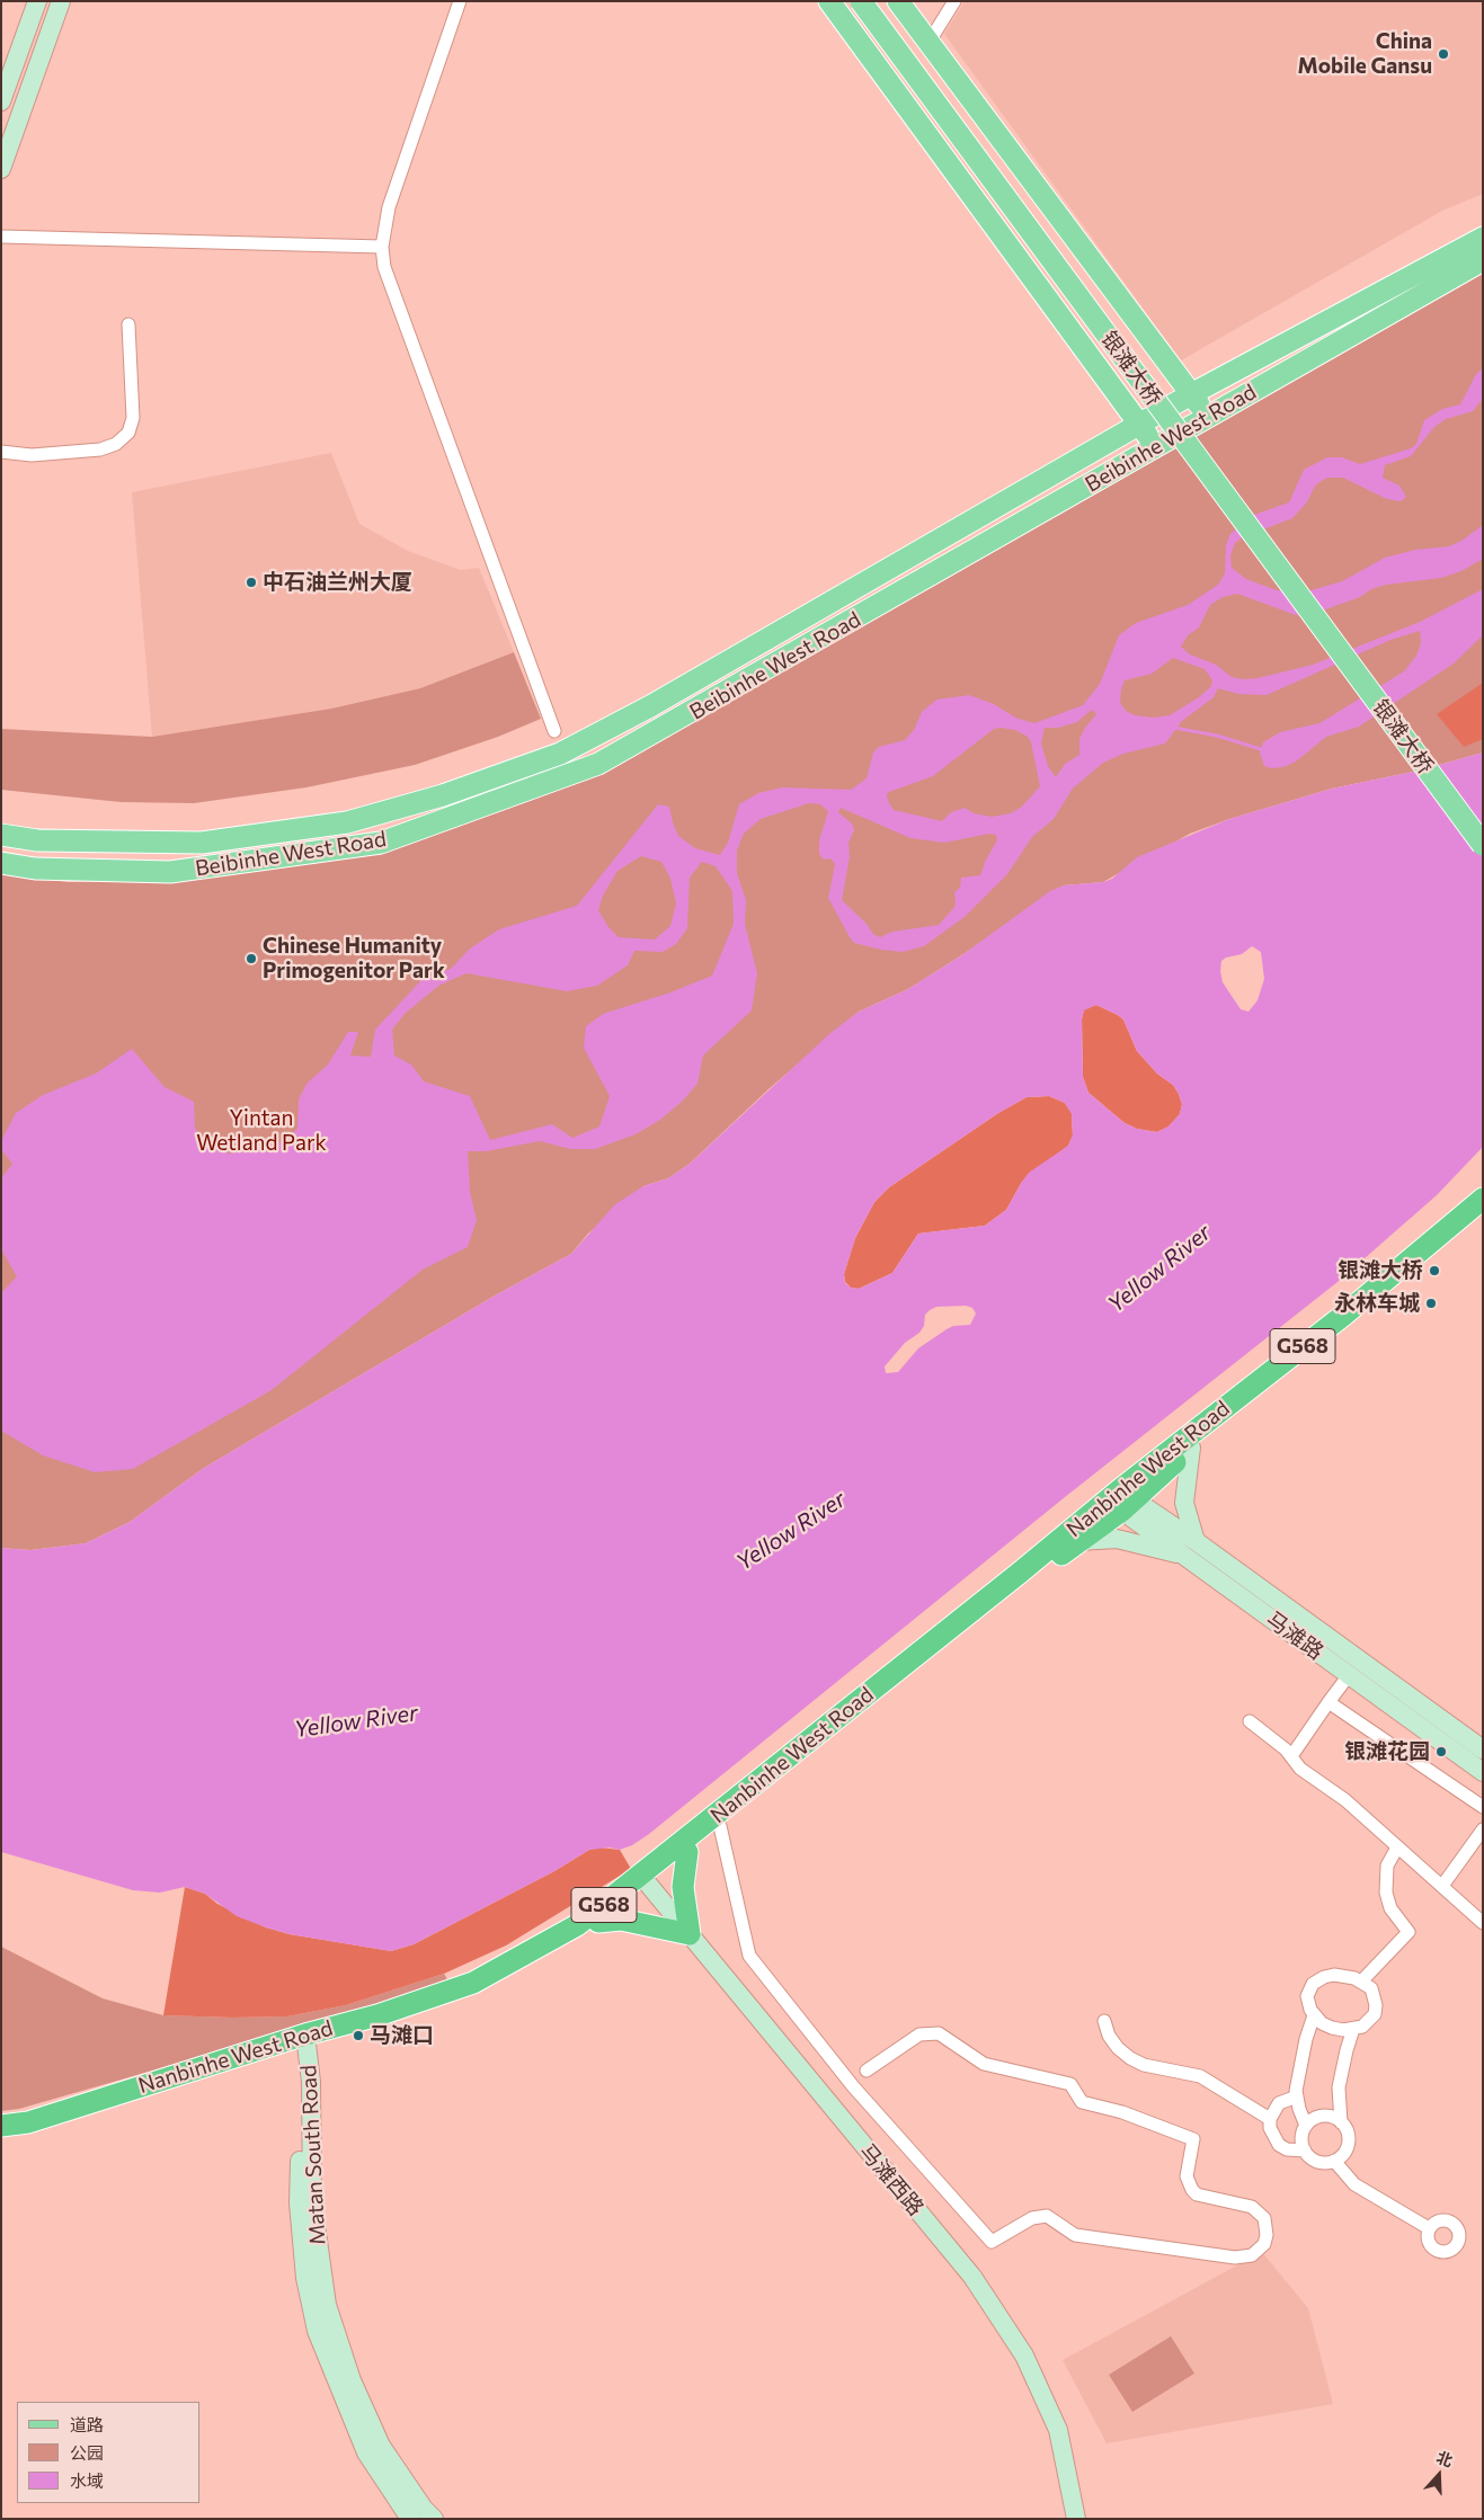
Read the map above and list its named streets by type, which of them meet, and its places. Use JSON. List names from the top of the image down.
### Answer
{
  "streets": {
    "highway": ["G568", "Nanbinhe West Road"],
    "main road": [
      "银滩大桥",
      "Beibinhe West Road",
      "马滩路",
      "Matan South Road",
      "马滩西路"
    ]
  },
  "crossings": [
    ["Nanbinhe West Road", "马滩路"],
    ["Nanbinhe West Road", "Matan South Road"],
    ["Nanbinhe West Road", "马滩西路"]
  ],
  "water": ["Yellow River"],
  "parks": ["Yintan Wetland Park"],
  "places": [
    "China Mobile Gansu",
    "中石油兰州大厦",
    "Chinese Humanity Primogenitor Park",
    "银滩大桥",
    "永林车城",
    "银滩花园",
    "马滩口"
  ],
  "legend": ["道路", "公园", "水域"],
  "north": "top"
}
